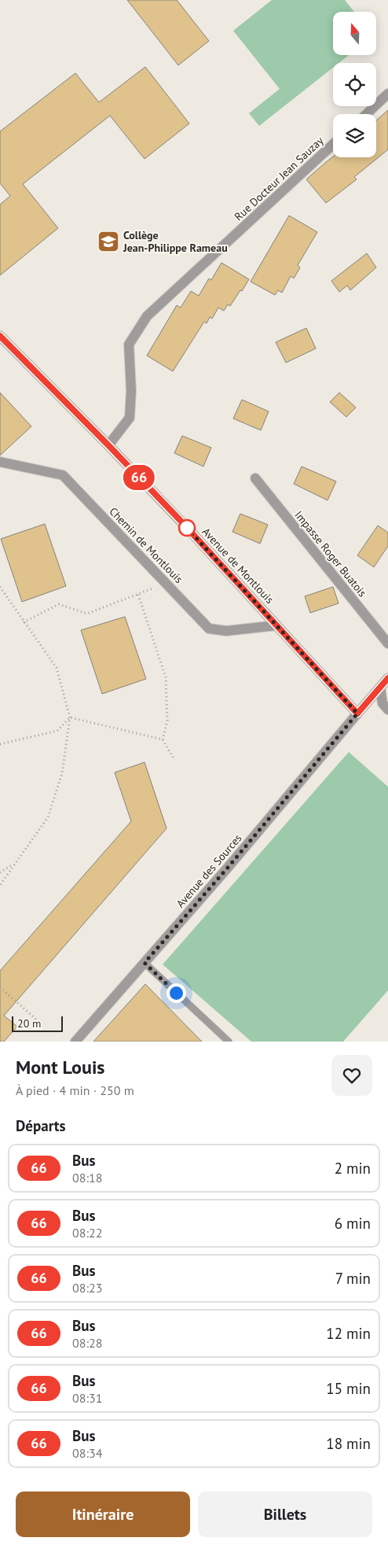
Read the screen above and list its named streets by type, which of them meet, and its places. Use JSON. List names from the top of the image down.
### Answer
{
  "streets": {
    "street": [
      "Rue Docteur Jean Sauzay",
      "Chemin de Montlouis",
      "Impasse Roger Buatois",
      "Avenue de Montlouis",
      "Avenue des Sources"
    ]
  },
  "crossings": [
    ["Rue Docteur Jean Sauzay", "Avenue de Montlouis"],
    ["Chemin de Montlouis", "Avenue de Montlouis"],
    ["Avenue de Montlouis", "Avenue des Sources"]
  ],
  "places": {
    "school or university": ["Collège Jean-Philippe Rameau"]
  },
  "lines": ["bus line 66"],
  "scale_bar": "20 m",
  "north": "top",
  "page": {
    "on_map": "66",
    "scale": "20 m",
    "heading": [
      ["Mont Louis", "À pied · 4 min · 250 m"],
      "Départs"
    ],
    "list": [
      {
        "mark": "66",
        "name": "Bus",
        "note": "08:18",
        "value": "2 min"
      },
      {
        "mark": "66",
        "name": "Bus",
        "note": "08:22",
        "value": "6 min"
      },
      {
        "mark": "66",
        "name": "Bus",
        "note": "08:23",
        "value": "7 min"
      },
      {
        "mark": "66",
        "name": "Bus",
        "note": "08:28",
        "value": "12 min"
      },
      {
        "mark": "66",
        "name": "Bus",
        "note": "08:31",
        "value": "15 min"
      },
      {
        "mark": "66",
        "name": "Bus",
        "note": "08:34",
        "value": "18 min"
      }
    ],
    "buttons": ["Itinéraire", "Billets"]
  }
}
